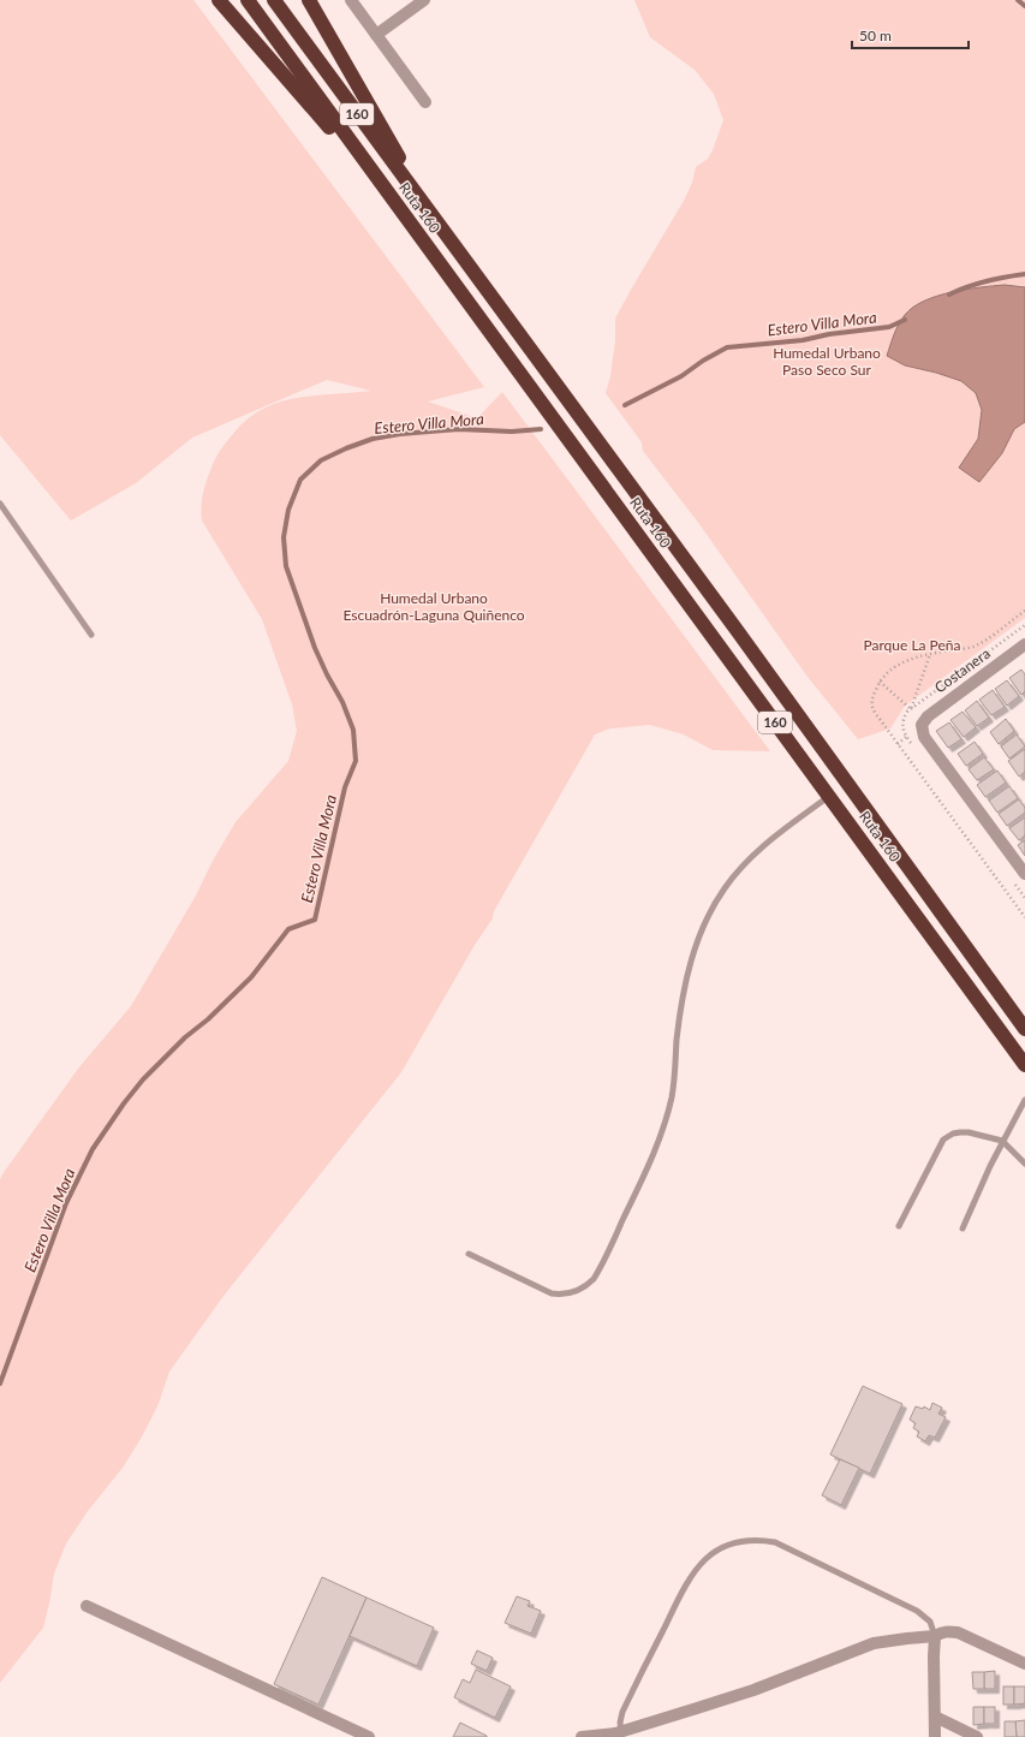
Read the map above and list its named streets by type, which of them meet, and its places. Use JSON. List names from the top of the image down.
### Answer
{
  "streets": {
    "highway": ["160", "Ruta 160"],
    "street": ["Costanera"]
  },
  "water": ["Estero Villa Mora"],
  "parks": ["Humedal Urbano Paso Seco Sur", "Humedal Urbano Escuadrón-Laguna Quiñenco", "Parque La Peña"],
  "scale_bar": "50 m"
}
